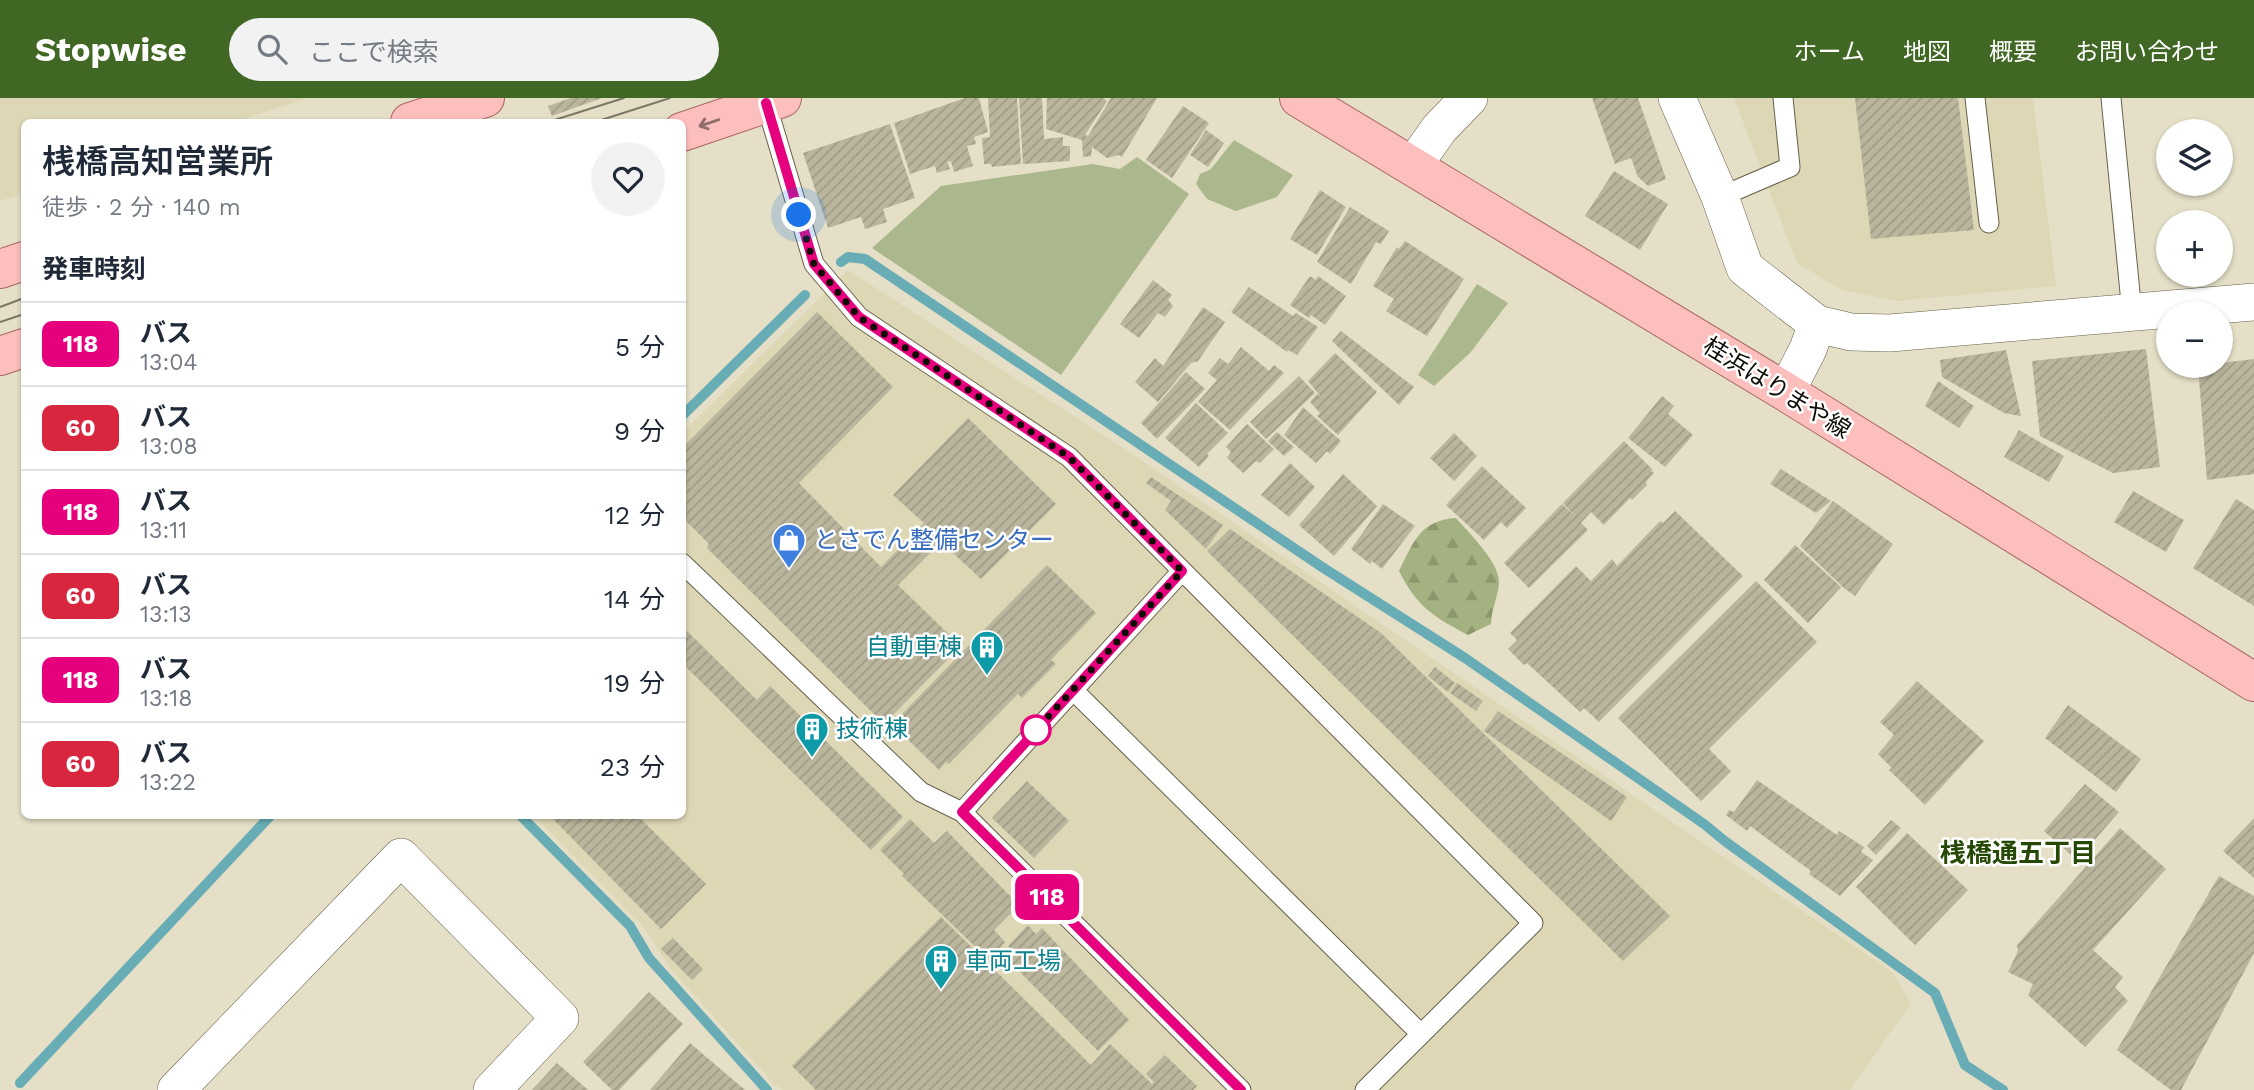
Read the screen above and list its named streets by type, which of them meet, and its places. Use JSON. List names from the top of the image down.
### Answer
{
  "streets": {
    "main road": ["桂浜はりまや線"]
  },
  "districts": ["桟橋通五丁目"],
  "places": {
    "shop": ["とさでん整備センター"],
    "building": ["自動車棟", "技術棟", "車両工場"]
  },
  "lines": ["bus line 118"],
  "page": {
    "header": "Stopwise",
    "search": "ここで検索",
    "nav": [
      "ホーム",
      "地図",
      "概要",
      "お問い合わせ"
    ],
    "on_map": "118",
    "map_buttons": ["+", "−"],
    "heading": [
      ["桟橋高知営業所", "徒歩 · 2 分 · 140 m"],
      "発車時刻"
    ],
    "list": [
      {
        "mark": "118",
        "name": "バス",
        "note": "13:04",
        "value": "5 分"
      },
      {
        "mark": "60",
        "name": "バス",
        "note": "13:08",
        "value": "9 分"
      },
      {
        "mark": "118",
        "name": "バス",
        "note": "13:11",
        "value": "12 分"
      },
      {
        "mark": "60",
        "name": "バス",
        "note": "13:13",
        "value": "14 分"
      },
      {
        "mark": "118",
        "name": "バス",
        "note": "13:18",
        "value": "19 分"
      },
      {
        "mark": "60",
        "name": "バス",
        "note": "13:22",
        "value": "23 分"
      }
    ]
  }
}
